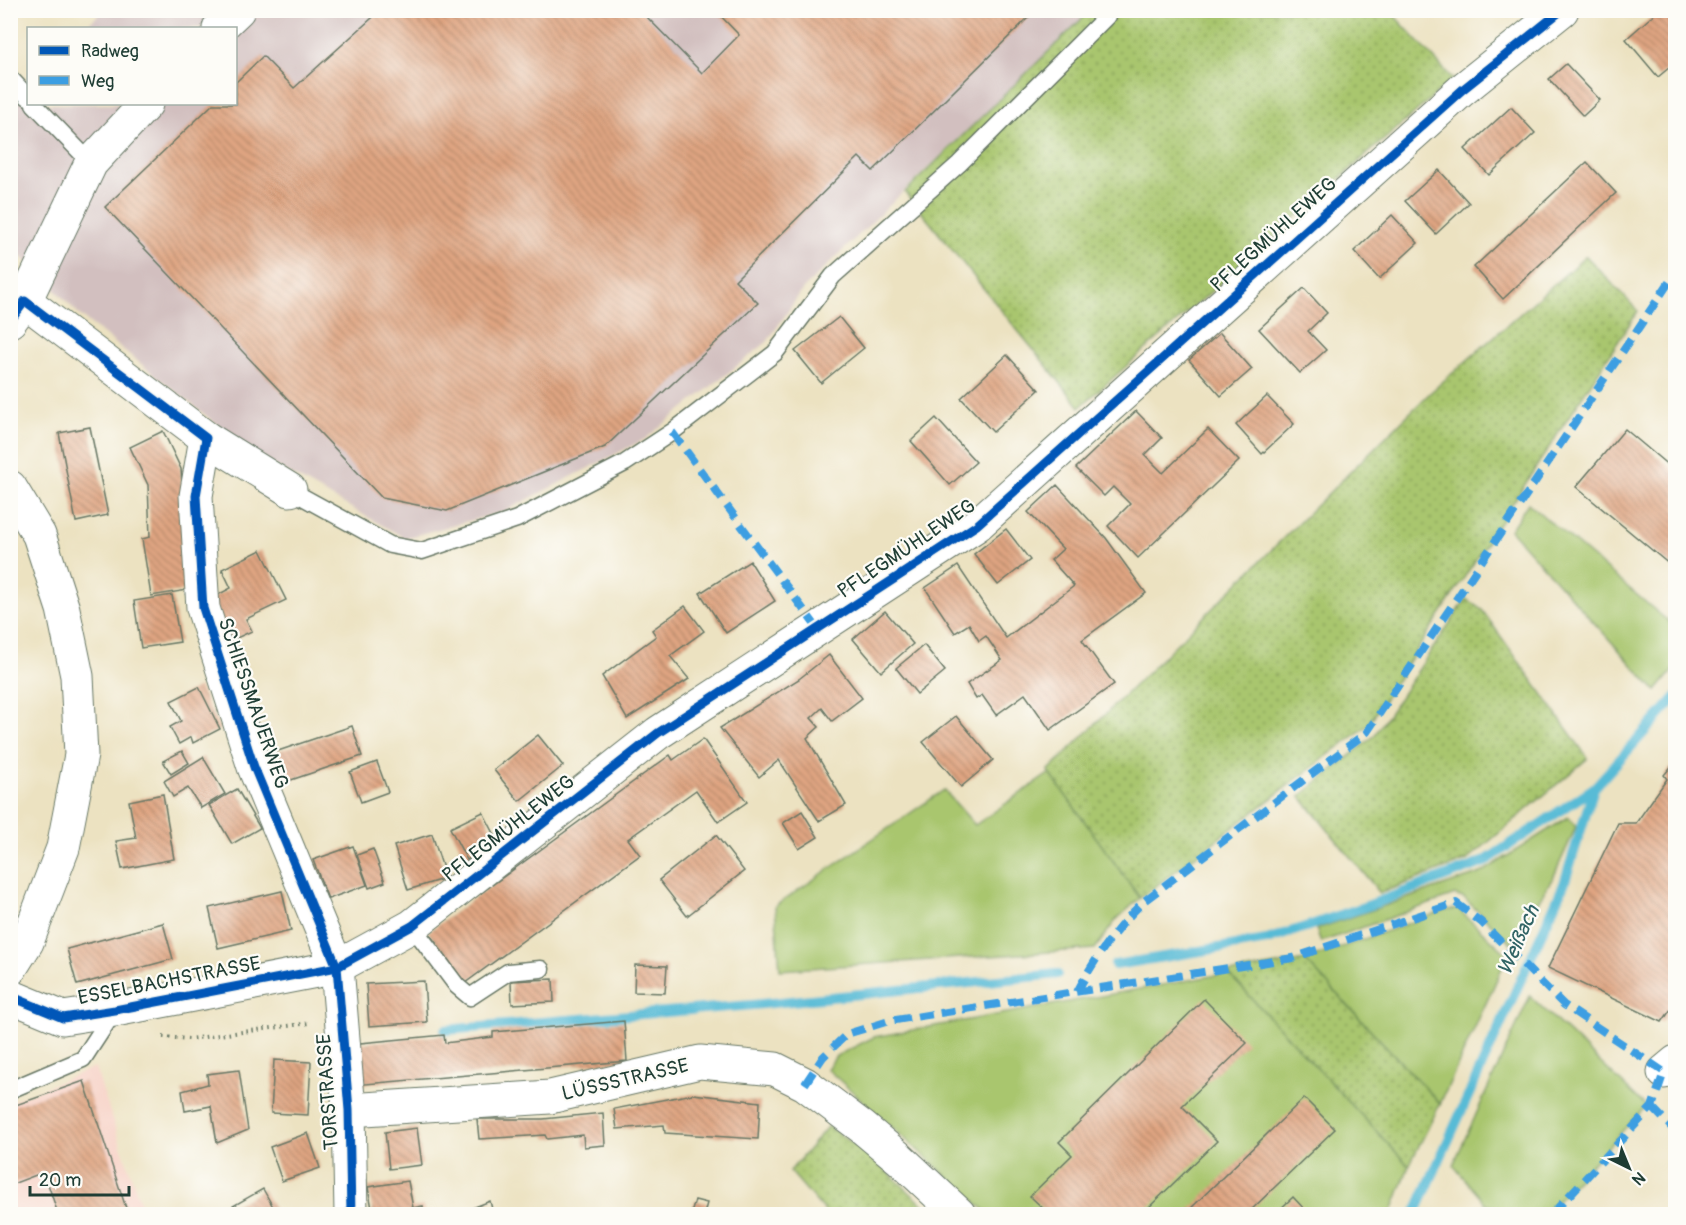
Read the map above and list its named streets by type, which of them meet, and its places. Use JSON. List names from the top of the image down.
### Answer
{
  "streets": {
    "street": [
      "PFLEGMÜHLEWEG",
      "SCHIESSMAUERWEG",
      "ESSELBACHSTRASSE",
      "LÜSSSTRASSE",
      "TORSTRASSE"
    ]
  },
  "crossings": [
    ["PFLEGMÜHLEWEG", "SCHIESSMAUERWEG"],
    ["PFLEGMÜHLEWEG", "ESSELBACHSTRASSE"],
    ["PFLEGMÜHLEWEG", "TORSTRASSE"],
    ["SCHIESSMAUERWEG", "ESSELBACHSTRASSE"],
    ["SCHIESSMAUERWEG", "TORSTRASSE"],
    ["ESSELBACHSTRASSE", "TORSTRASSE"],
    ["LÜSSSTRASSE", "TORSTRASSE"]
  ],
  "water": ["Weißach"],
  "legend": ["Radweg", "Weg"],
  "scale_bar": "20 m",
  "north": "bottom right"
}
